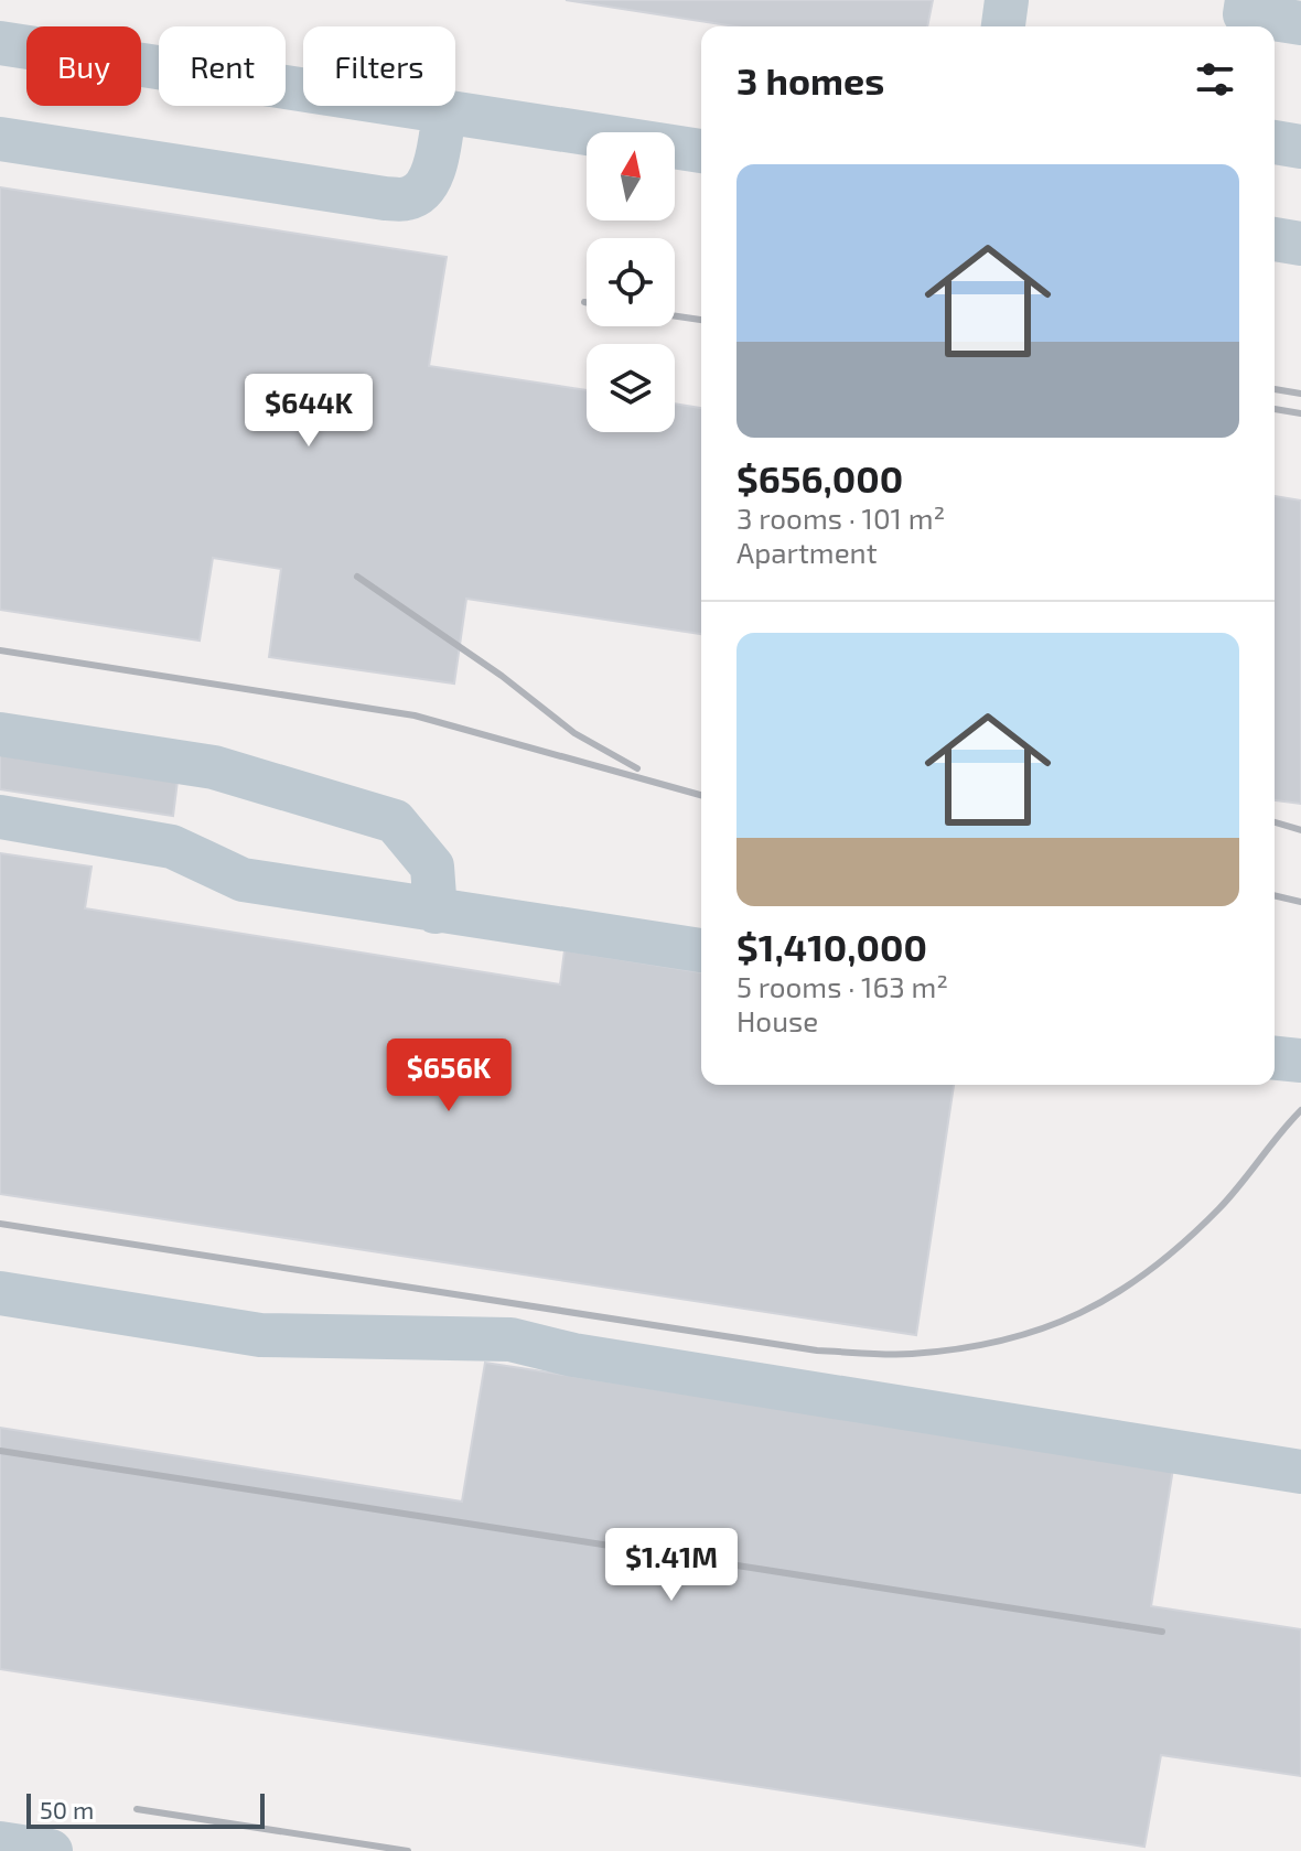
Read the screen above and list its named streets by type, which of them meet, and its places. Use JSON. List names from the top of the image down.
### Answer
{
  "scale_bar": "50 m",
  "north": "top",
  "page": {
    "chip": ["Buy", "Rent", "Filters"],
    "heading": "3 homes",
    "list": [
      {
        "name": "$656,000",
        "note": "3 rooms · 101 m² · Apartment"
      },
      {
        "name": "$1,410,000",
        "note": "5 rooms · 163 m² · House"
      }
    ],
    "price": ["$644K", "$656K", "$1.41M"],
    "scale": "50 m"
  }
}
